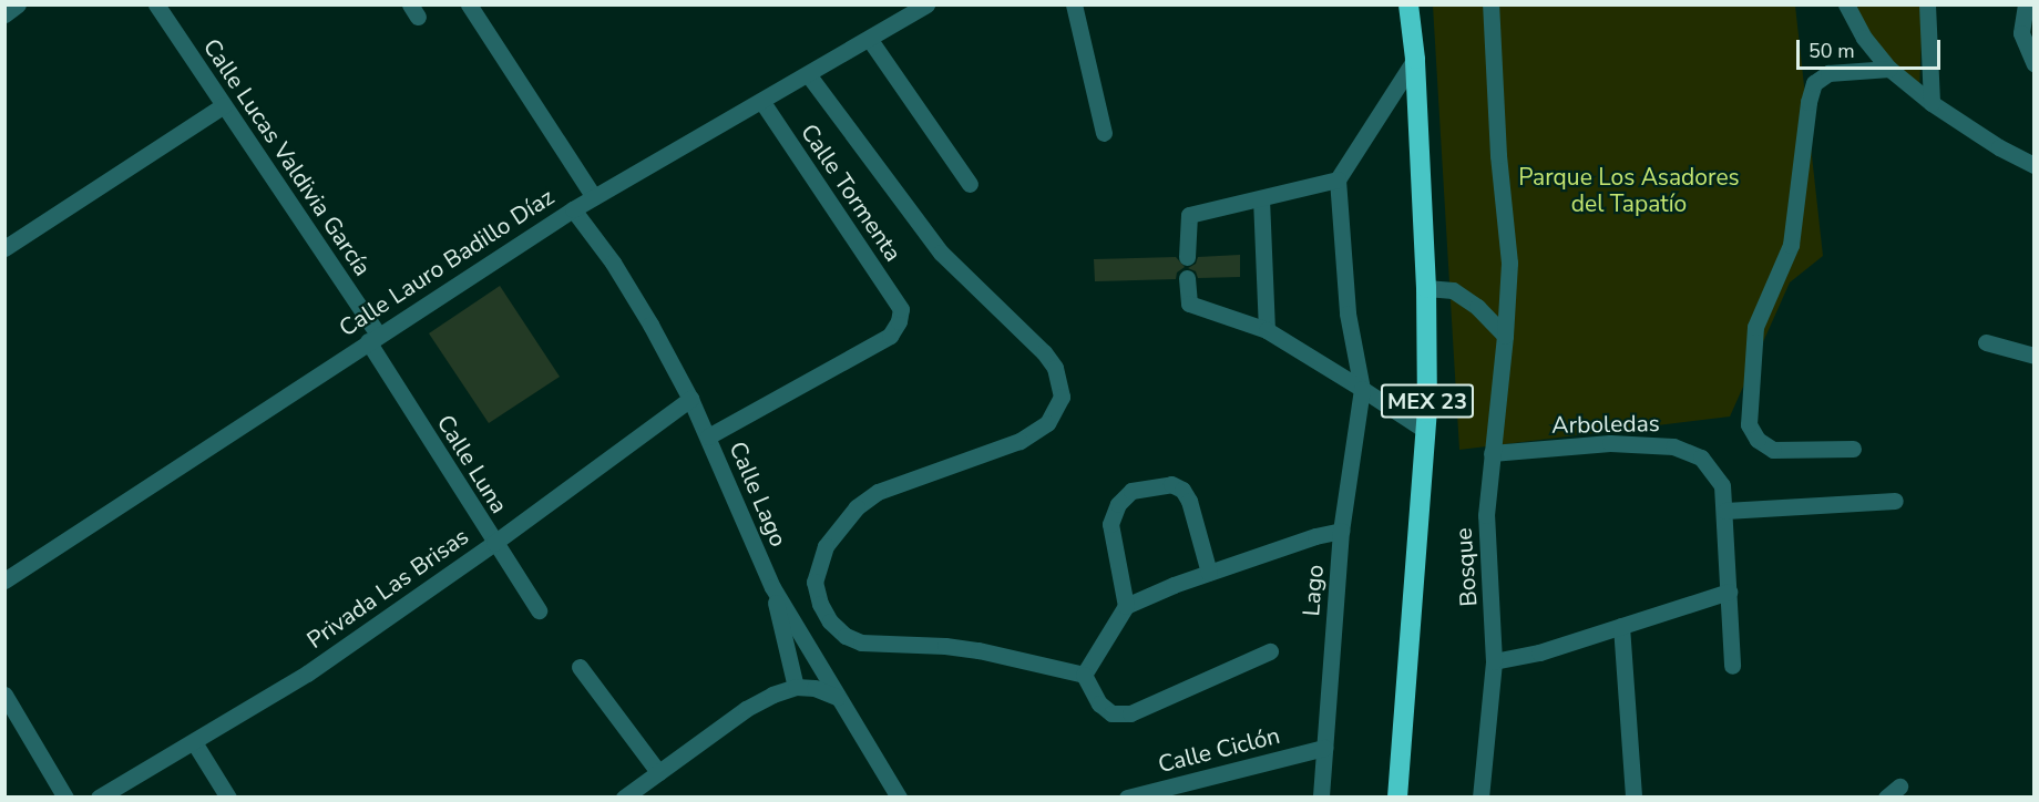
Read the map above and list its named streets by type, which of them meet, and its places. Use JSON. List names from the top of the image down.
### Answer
{
  "streets": {
    "highway": ["MEX 23"],
    "street": [
      "Calle Lucas Valdivia García",
      "Calle Tormenta",
      "Calle Lauro Badillo Díaz",
      "Arboledas",
      "Calle Luna",
      "Calle Lago",
      "Bosque",
      "Privada Las Brisas",
      "Lago",
      "Calle Ciclón"
    ]
  },
  "crossings": [
    ["Calle Lucas Valdivia García", "Calle Lauro Badillo Díaz"],
    ["Calle Lucas Valdivia García", "Calle Luna"],
    ["Calle Tormenta", "Calle Lauro Badillo Díaz"],
    ["Calle Tormenta", "Calle Lago"],
    ["Calle Lauro Badillo Díaz", "Calle Luna"],
    ["Calle Lauro Badillo Díaz", "Calle Lago"],
    ["Arboledas", "Bosque"],
    ["Calle Luna", "Privada Las Brisas"],
    ["Calle Lago", "Privada Las Brisas"],
    ["Lago", "Calle Ciclón"]
  ],
  "parks": ["Parque Los Asadores del Tapatío"],
  "scale_bar": "50 m"
}
